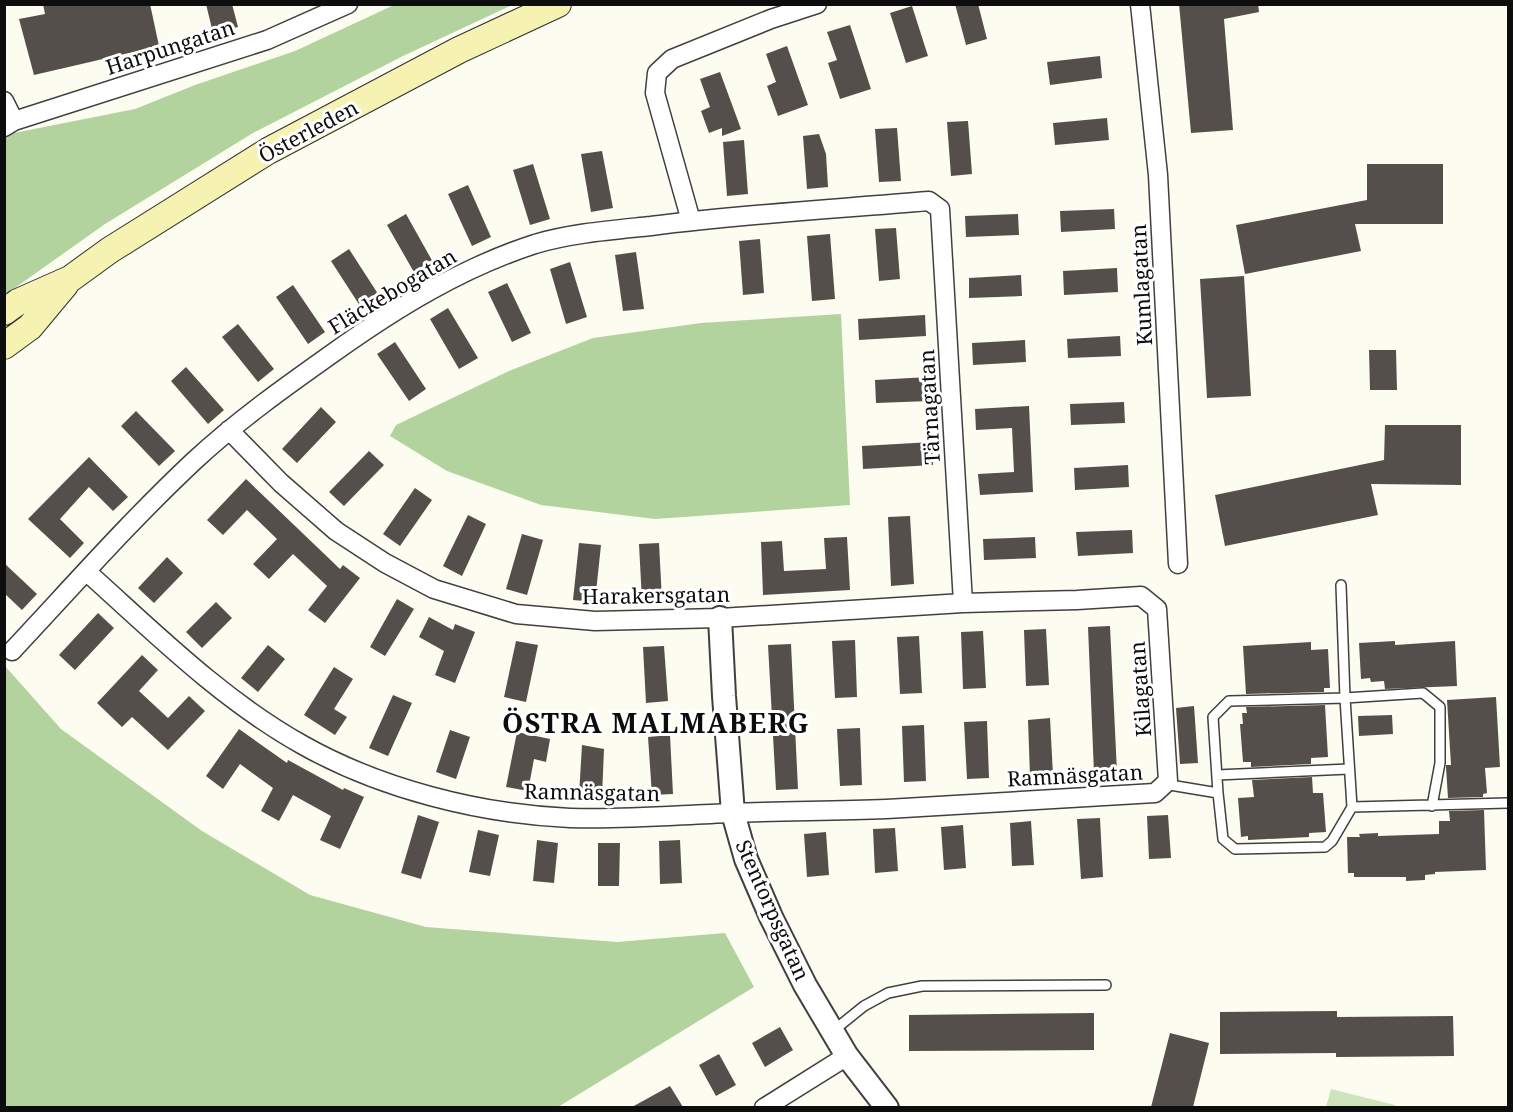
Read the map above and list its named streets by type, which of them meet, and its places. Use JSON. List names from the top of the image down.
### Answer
{
  "streets": {
    "main road": ["Österleden"],
    "street": [
      "Harpungatan",
      "Kumlagatan",
      "Fläckebogatan",
      "Tärnagatan",
      "Harakersgatan",
      "Kilagatan",
      "Ramnäsgatan",
      "Stentorpsgatan"
    ]
  },
  "crossings": [
    ["Fläckebogatan", "Tärnagatan"],
    ["Fläckebogatan", "Harakersgatan"],
    ["Fläckebogatan", "Ramnäsgatan"],
    ["Tärnagatan", "Harakersgatan"],
    ["Harakersgatan", "Kilagatan"],
    ["Harakersgatan", "Stentorpsgatan"],
    ["Kilagatan", "Ramnäsgatan"],
    ["Ramnäsgatan", "Stentorpsgatan"]
  ],
  "districts": ["ÖSTRA MALMABERG"]
}
